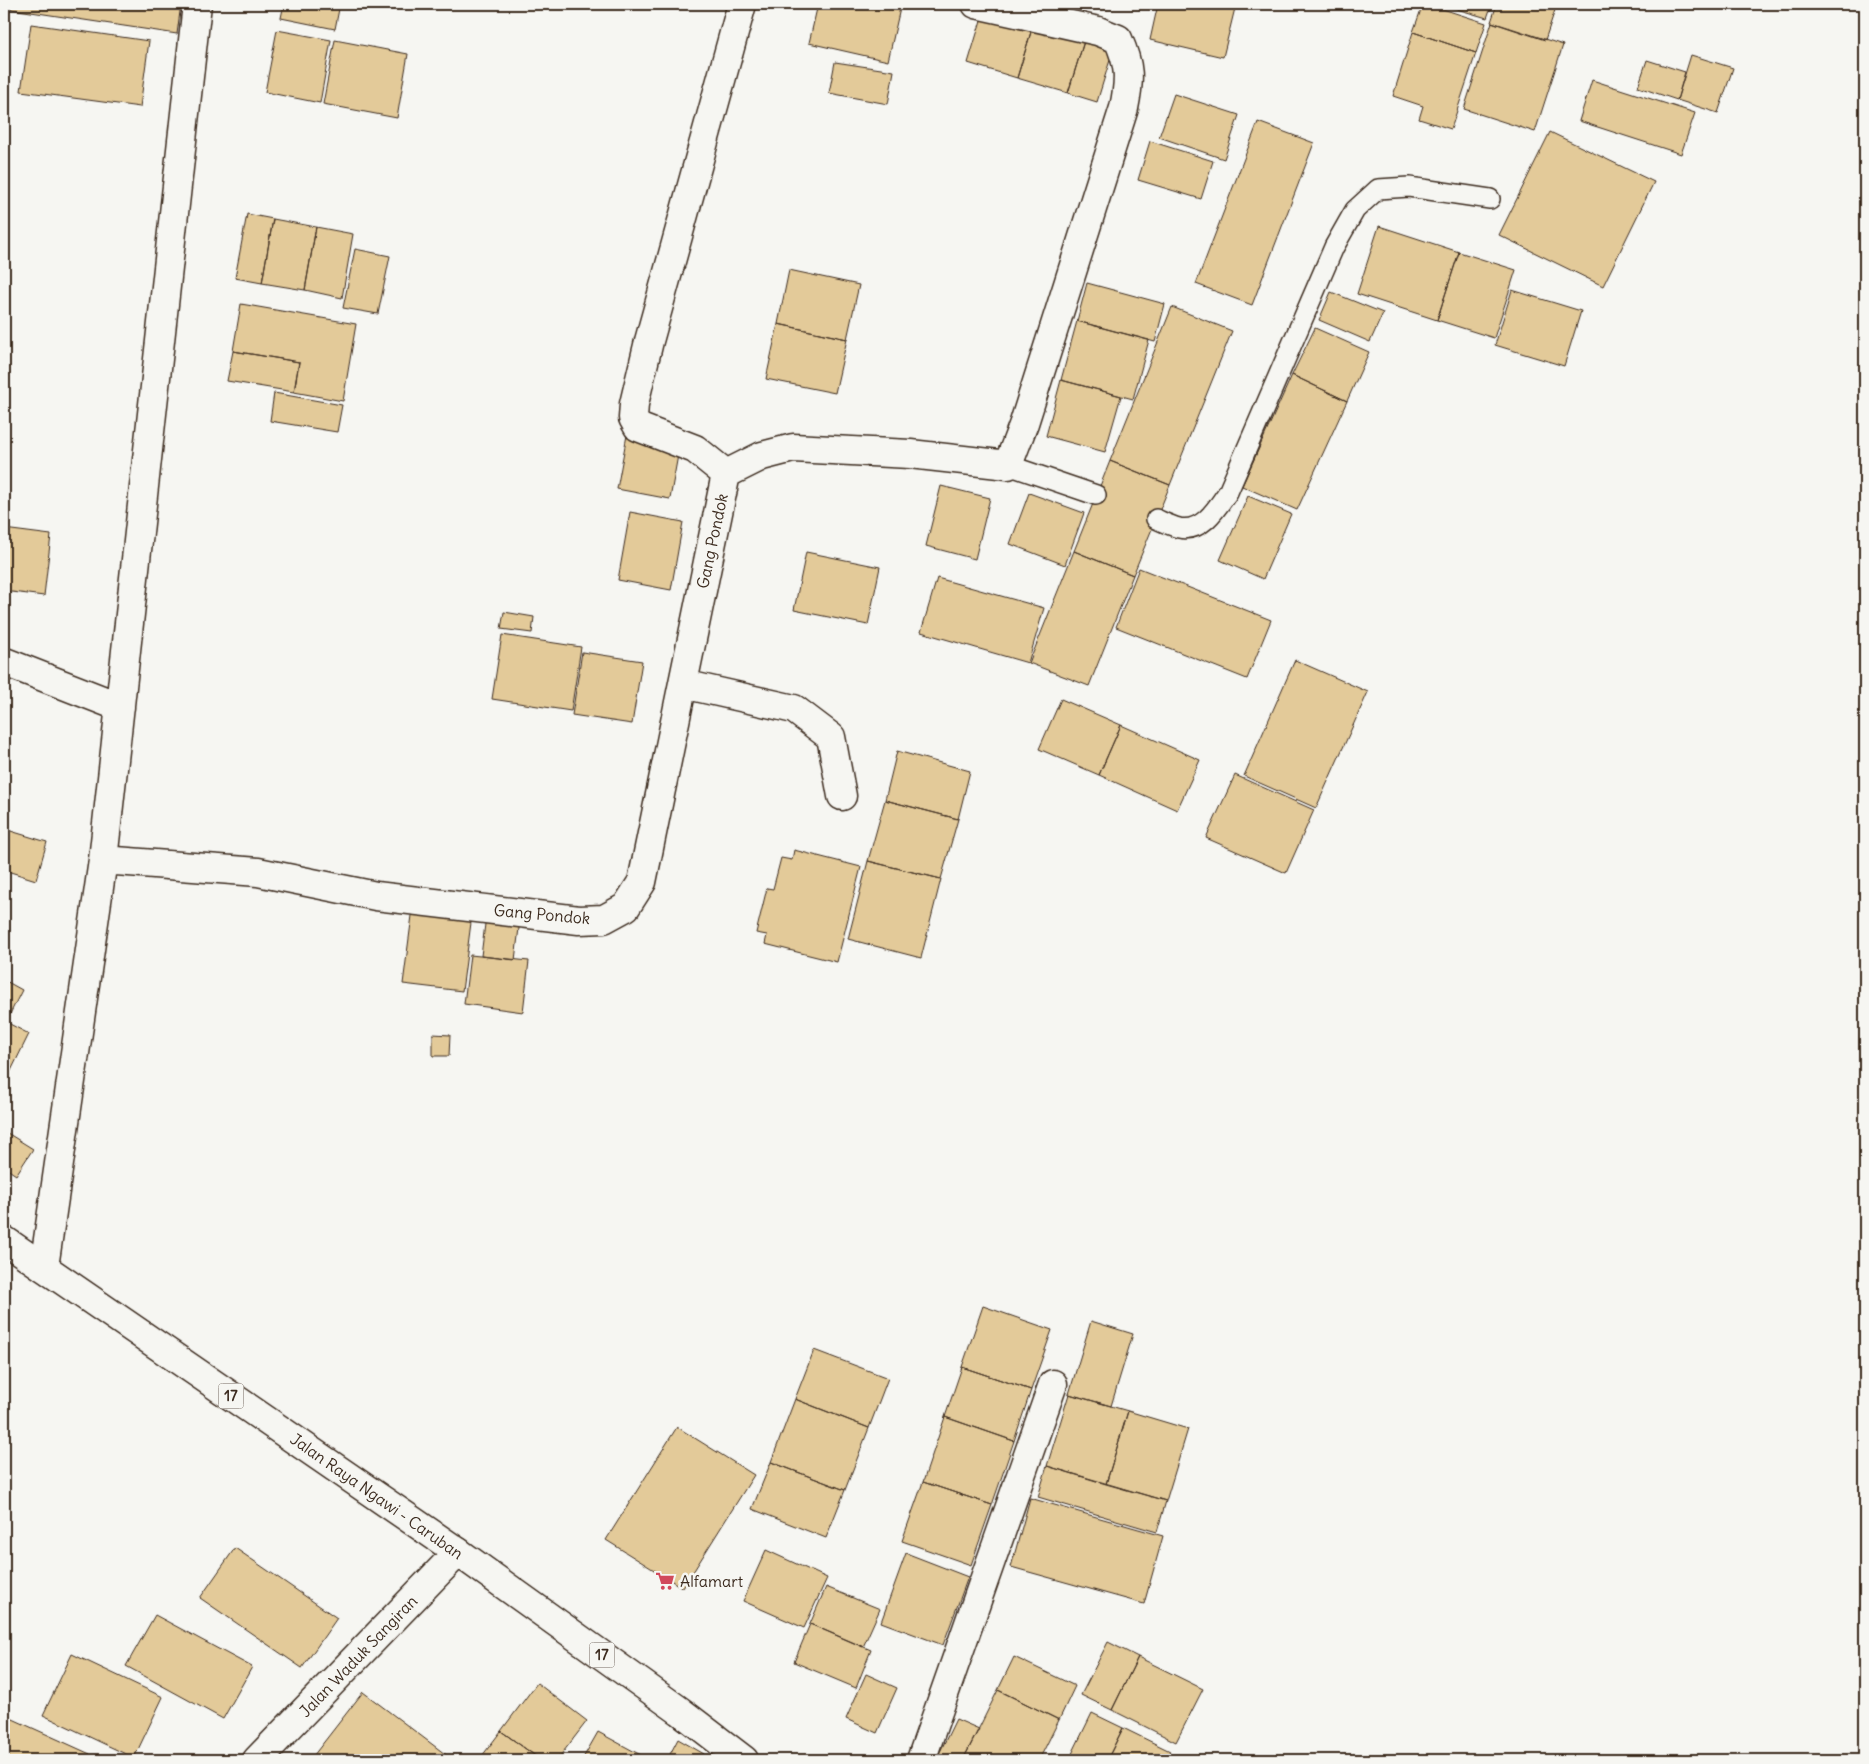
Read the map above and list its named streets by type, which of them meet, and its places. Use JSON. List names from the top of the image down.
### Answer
{
  "streets": {
    "main road": [
      "Gang Pondok",
      "17",
      "Jalan Raya Ngawi - Caruban",
      "Jalan Waduk Sangiran"
    ]
  },
  "crossings": [
    ["Jalan Raya Ngawi - Caruban", "Jalan Waduk Sangiran"]
  ],
  "places": {
    "supermarket": ["Alfamart"]
  }
}
